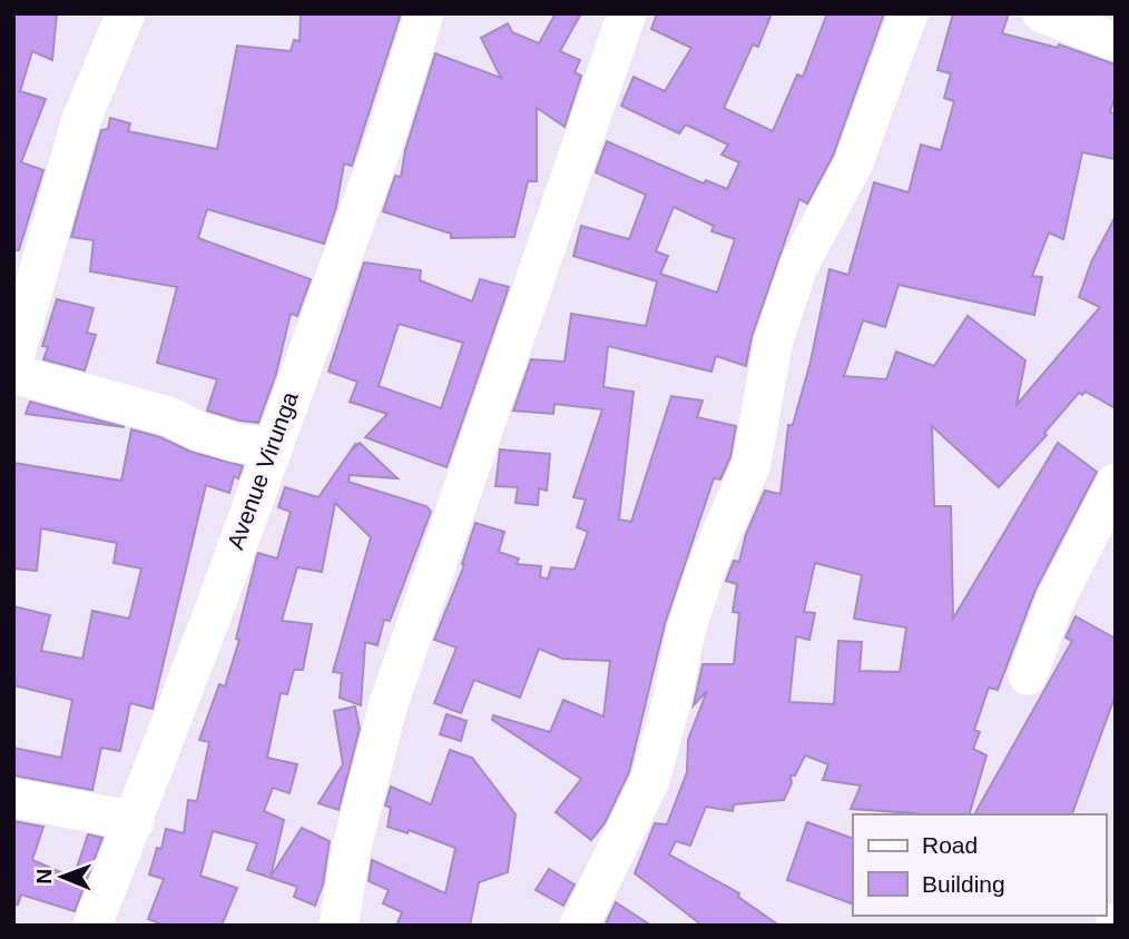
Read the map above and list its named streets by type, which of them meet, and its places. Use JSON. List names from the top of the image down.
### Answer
{
  "streets": {
    "street": ["Avenue Virunga"]
  },
  "legend": ["Road", "Building"],
  "north": "left"
}
